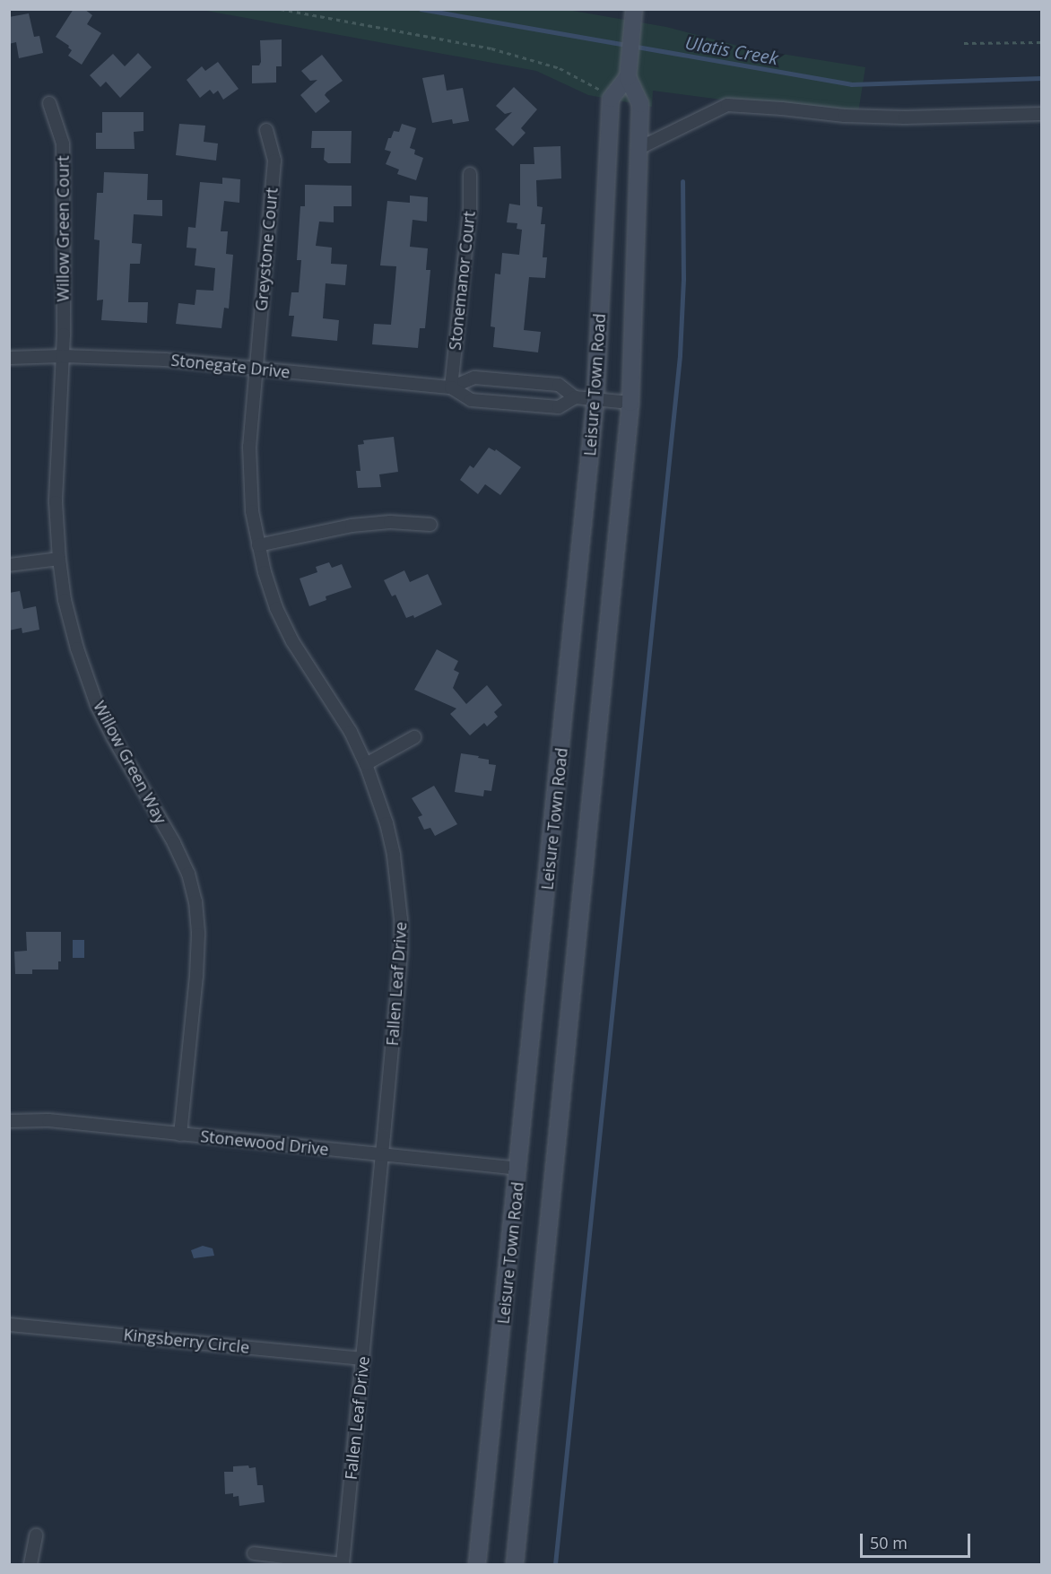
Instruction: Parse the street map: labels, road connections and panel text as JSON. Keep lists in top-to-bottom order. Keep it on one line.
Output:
{"streets":{"main road":["Leisure Town Road"],"street":["Willow Green Court","Greystone Court","Stonemanor Court","Stonegate Drive","Willow Green Way","Fallen Leaf Drive","Stonewood Drive","Kingsberry Circle"]},"crossings":[["Willow Green Court","Stonegate Drive"],["Willow Green Court","Willow Green Way"],["Greystone Court","Stonegate Drive"],["Greystone Court","Fallen Leaf Drive"],["Stonemanor Court","Stonegate Drive"],["Stonegate Drive","Leisure Town Road"],["Stonegate Drive","Willow Green Way"],["Stonegate Drive","Fallen Leaf Drive"],["Leisure Town Road","Stonewood Drive"],["Willow Green Way","Stonewood Drive"],["Fallen Leaf Drive","Stonewood Drive"],["Fallen Leaf Drive","Kingsberry Circle"]],"water":["Ulatis Creek"],"scale_bar":"50 m"}
